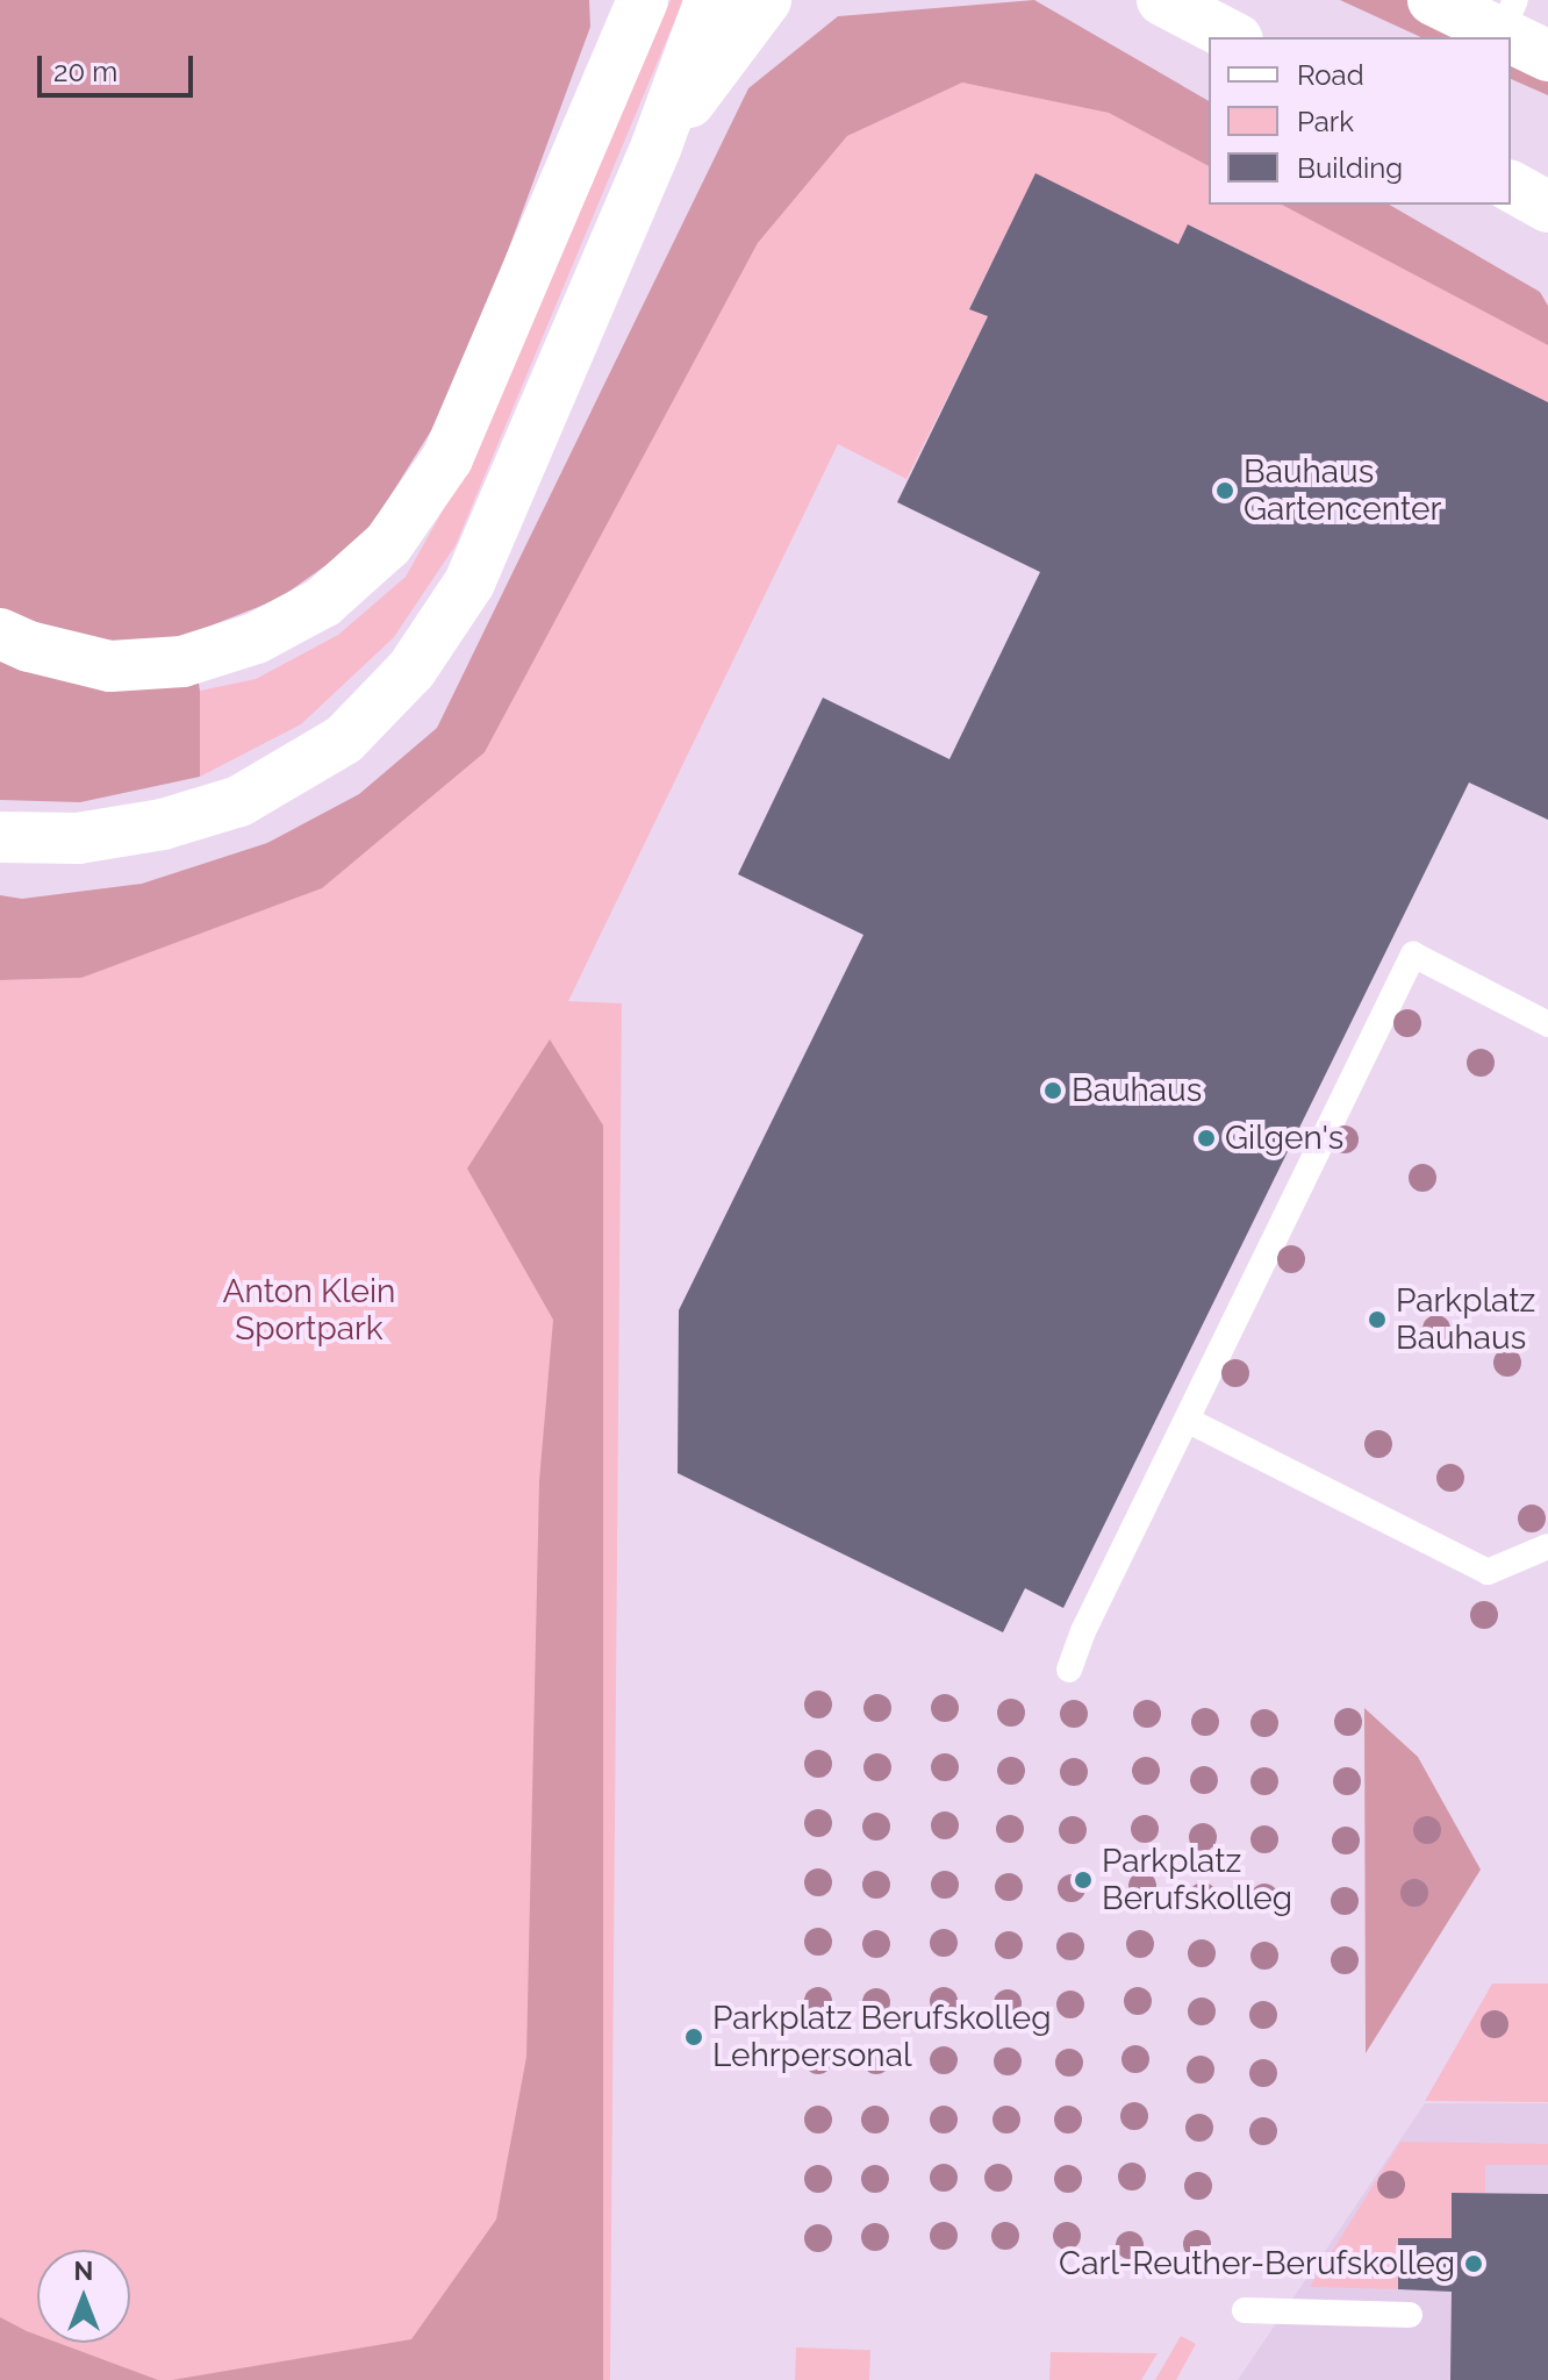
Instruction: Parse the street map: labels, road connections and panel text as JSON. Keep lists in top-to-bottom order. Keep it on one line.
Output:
{"parks":["Anton Klein Sportpark"],"places":["Bauhaus Gartencenter","Bauhaus","Gilgen's","Parkplatz Bauhaus","Parkplatz Berufskolleg","Parkplatz Berufskolleg Lehrpersonal","Carl-Reuther-Berufskolleg"],"legend":["Road","Park","Building"],"scale_bar":"20 m","north":"top"}
